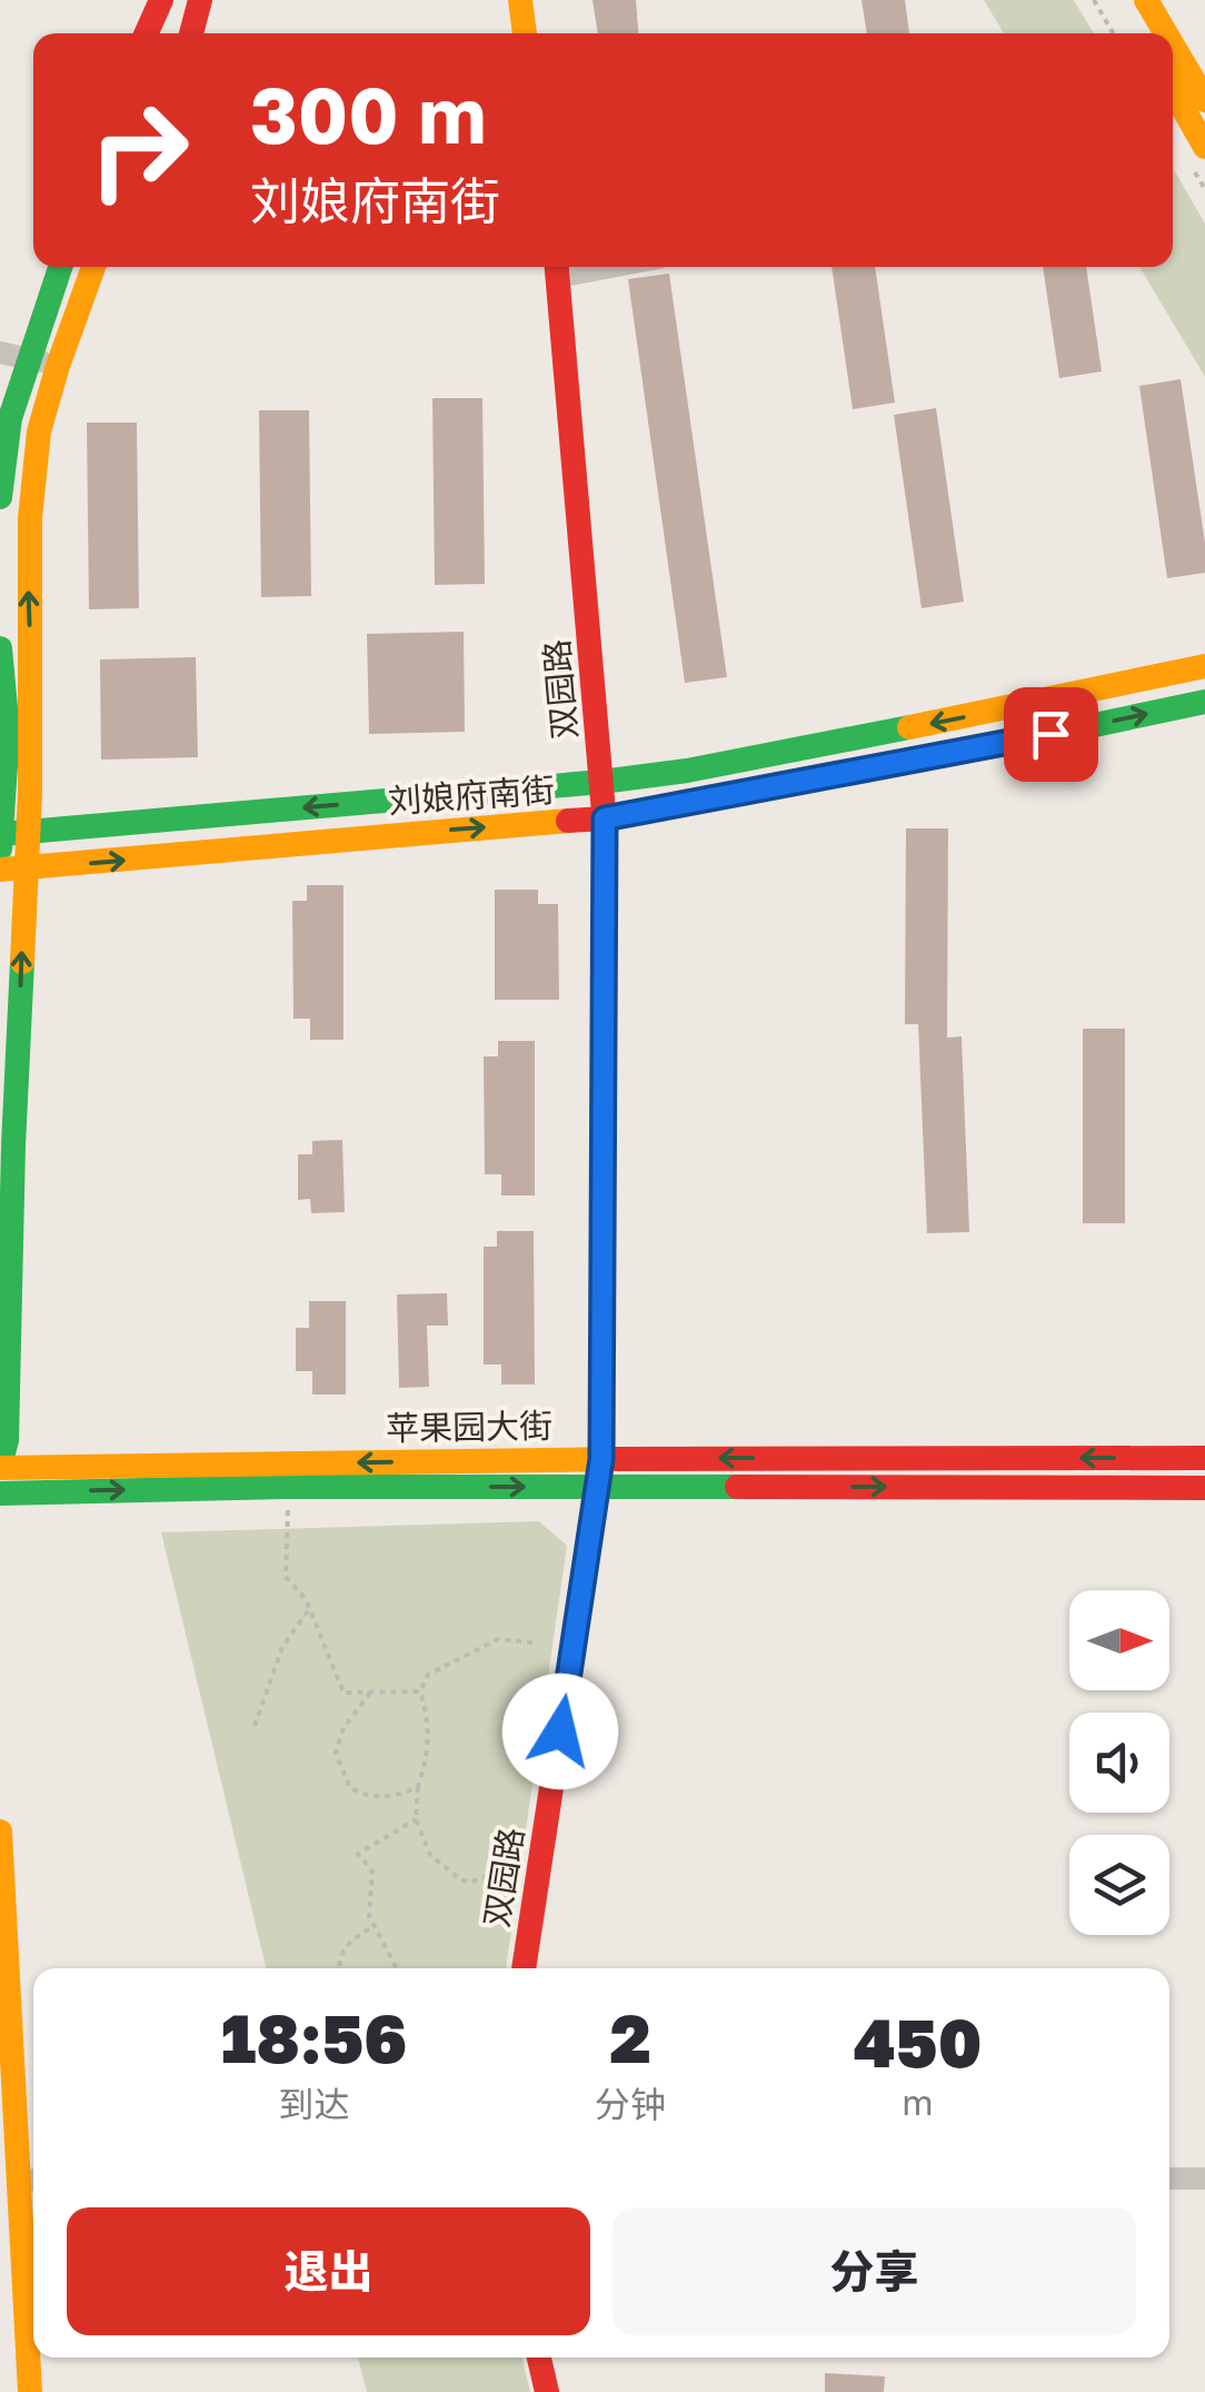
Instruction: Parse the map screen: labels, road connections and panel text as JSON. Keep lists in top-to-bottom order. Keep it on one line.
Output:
{"streets":{"main road":["双园路","刘娘府南街","苹果园大街"]},"crossings":[["双园路","刘娘府南街"],["双园路","苹果园大街"]],"north":"right","page":{"turn":["300 m","刘娘府南街"],"eta":["18:56","到达","2","分钟","450","m"],"buttons":["退出","分享"]}}
